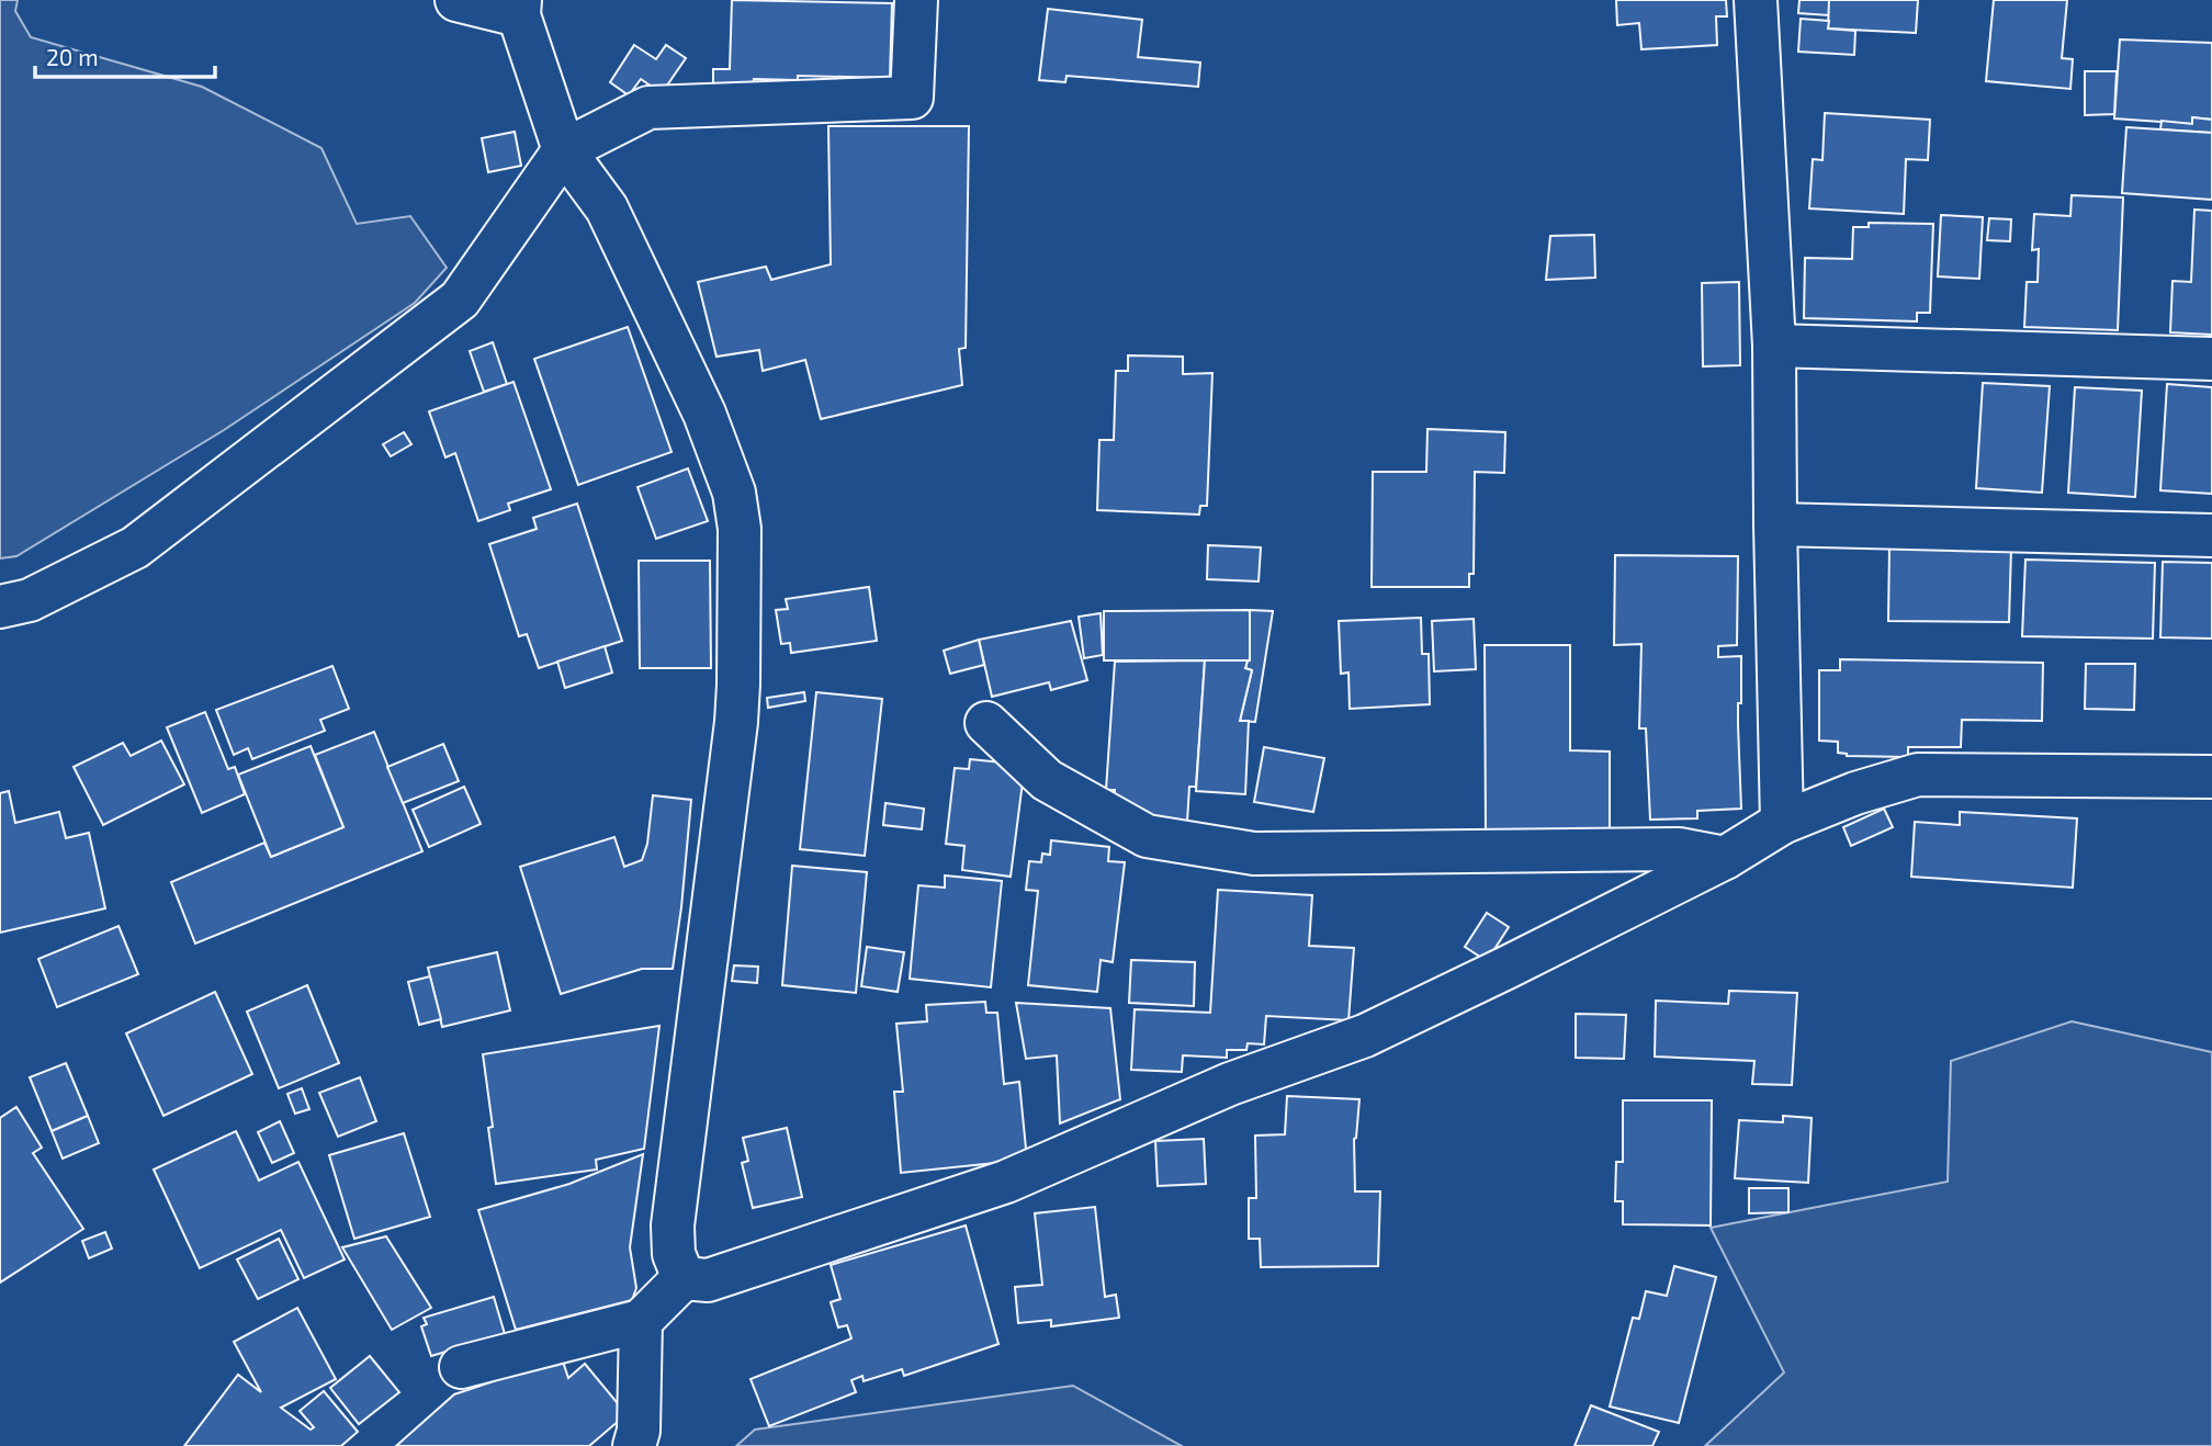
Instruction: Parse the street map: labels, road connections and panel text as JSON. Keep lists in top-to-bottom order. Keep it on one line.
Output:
{"scale_bar":"20 m"}
